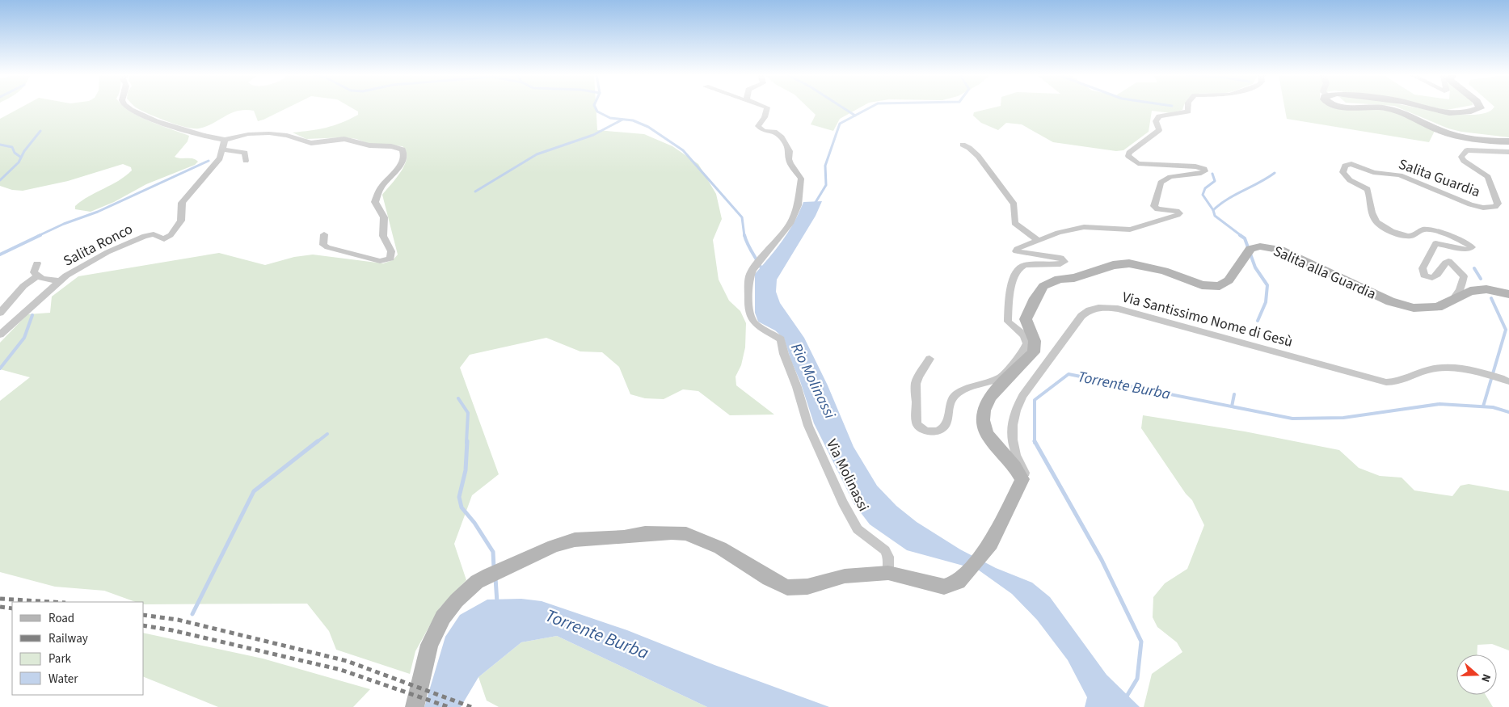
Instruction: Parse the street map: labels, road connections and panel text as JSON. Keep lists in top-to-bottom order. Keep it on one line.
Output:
{"streets":{"main road":["Salita alla Guardia"],"street":["Salita Guardia","Salita Ronco","Via Santissimo Nome di Gesù","Via Molinassi"]},"crossings":[["Salita Guardia","Salita alla Guardia"],["Salita alla Guardia","Via Santissimo Nome di Gesù"]],"water":["Rio Molinassi","Torrente Burba"],"legend":["Road","Railway","Park","Water"],"north":"right"}
